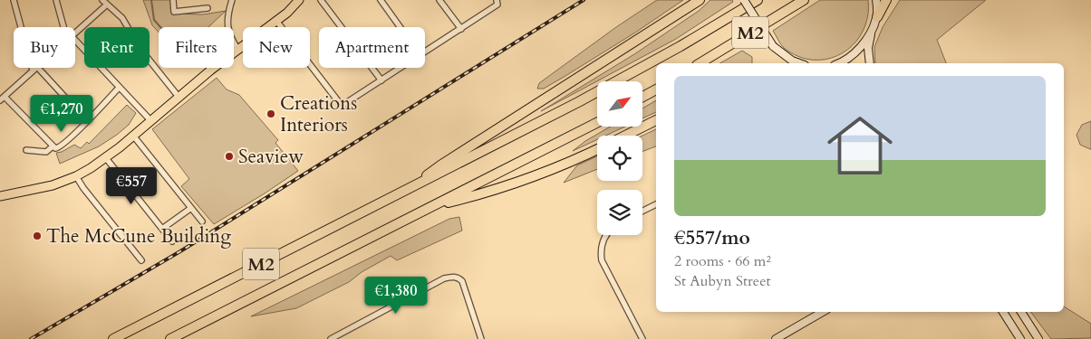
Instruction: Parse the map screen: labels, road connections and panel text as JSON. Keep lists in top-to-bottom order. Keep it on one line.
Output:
{"streets":{"highway":["M2"]},"places":["Creations Interiors","Seaview","The McCune Building"],"north":"top right","page":{"chip":["Buy","Rent","Filters","New","Apartment"],"list":[{"name":"€557/mo","note":"2 rooms · 66 m² · St Aubyn Street"}],"price":["€1,270","€557","€1,380"]}}
